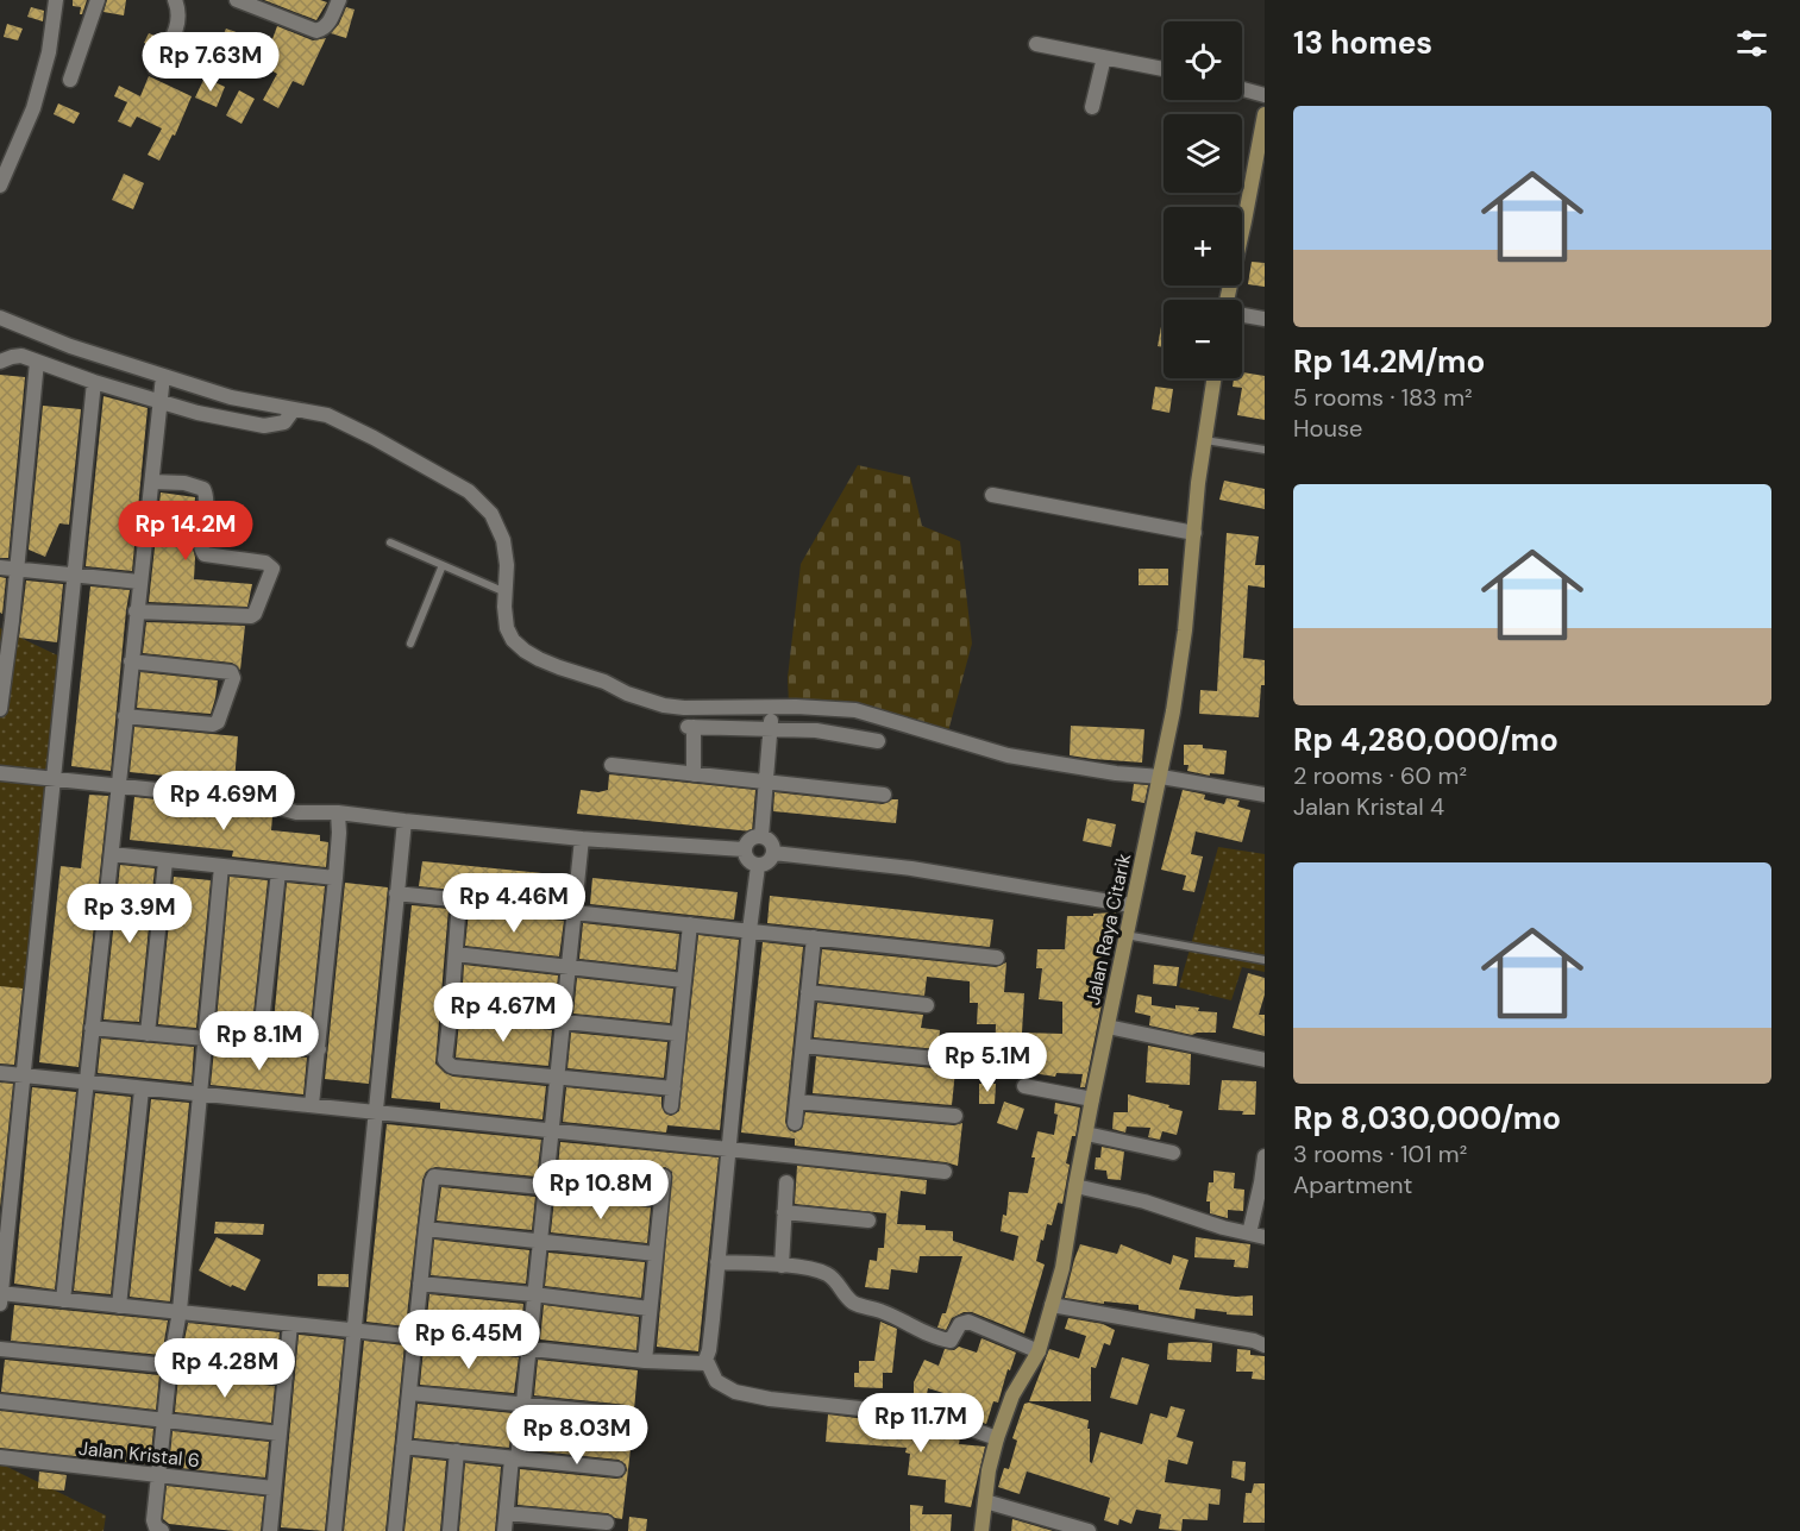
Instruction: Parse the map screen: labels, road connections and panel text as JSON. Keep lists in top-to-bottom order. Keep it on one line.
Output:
{"streets":{"street":["Jalan Raya Citarik","Jalan Kristal 6"]},"page":{"heading":"13 homes","map_buttons":["+","−"],"price":["Rp 7.63M","Rp 14.2M","Rp 4.69M","Rp 4.46M","Rp 3.9M","Rp 4.67M","Rp 8.1M","Rp 5.1M","Rp 10.8M","Rp 6.45M","Rp 4.28M","Rp 11.7M","Rp 8.03M"],"list":[{"name":"Rp 14.2M/mo","note":"5 rooms · 183 m² · House"},{"name":"Rp 4,280,000/mo","note":"2 rooms · 60 m² · Jalan Kristal 4"},{"name":"Rp 8,030,000/mo","note":"3 rooms · 101 m² · Apartment"}]}}
